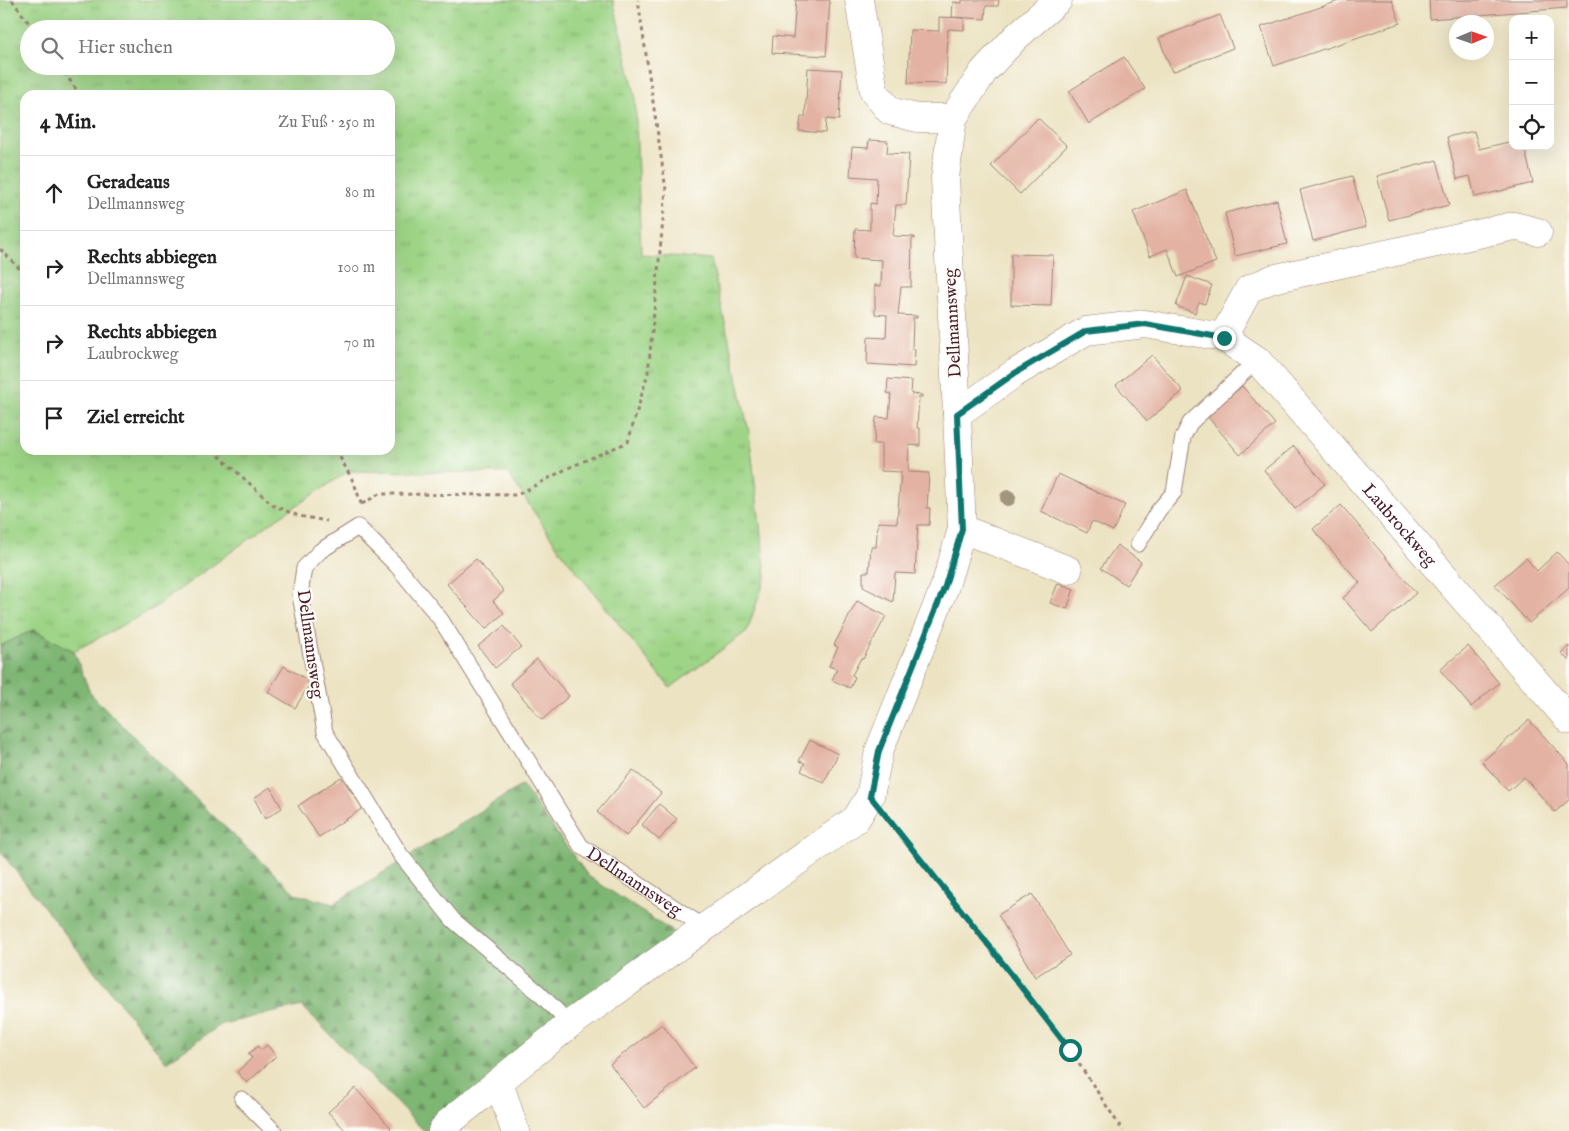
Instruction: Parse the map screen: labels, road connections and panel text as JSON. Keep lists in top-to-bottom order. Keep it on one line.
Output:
{"streets":{"street":["Dellmannsweg","Laubrockweg"]},"crossings":[["Dellmannsweg","Laubrockweg"]],"north":"right","page":{"map_buttons":["+","−"],"search":"Hier suchen","heading":["4 Min.","Zu Fuß · 250 m"],"list":[["Geradeaus","Dellmannsweg","80 m"],["Rechts abbiegen","Dellmannsweg","100 m"],["Rechts abbiegen","Laubrockweg","70 m"],"Ziel erreicht"]}}
